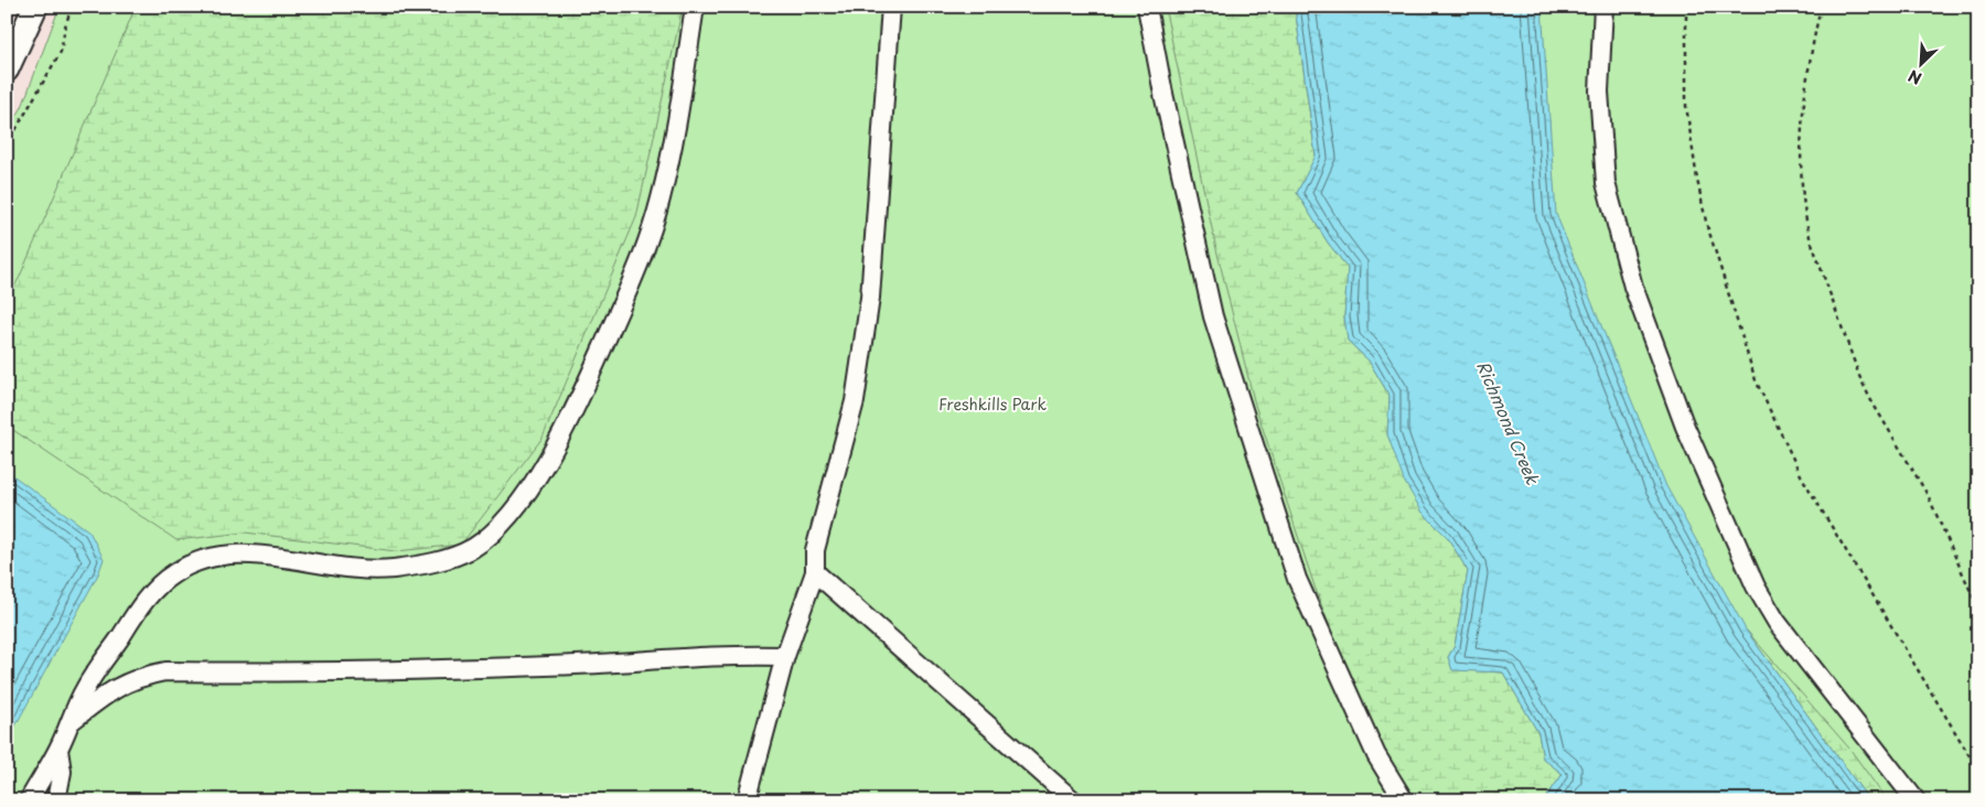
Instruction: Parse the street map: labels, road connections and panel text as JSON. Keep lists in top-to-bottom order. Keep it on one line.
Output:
{"water":["Richmond Creek"],"parks":["Freshkills Park"],"north":"bottom left"}
